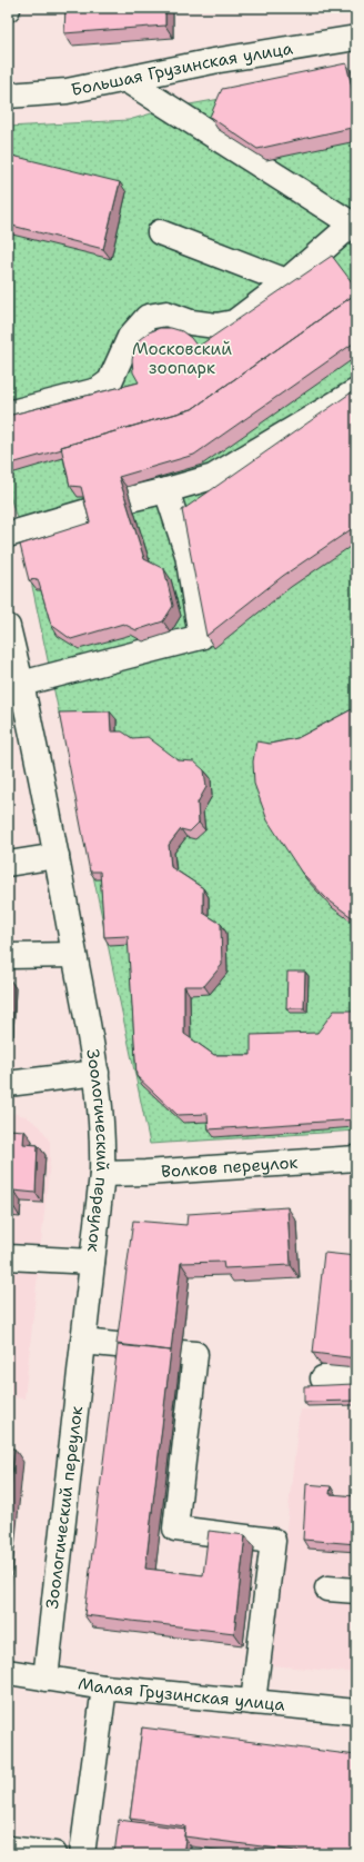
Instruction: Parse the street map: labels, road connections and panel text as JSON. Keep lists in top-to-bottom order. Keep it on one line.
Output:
{"streets":{"street":["Большая Грузинская улица","Зоологический переулок","Волков переулок","Малая Грузинская улица"]},"crossings":[["Зоологический переулок","Волков переулок"],["Зоологический переулок","Малая Грузинская улица"]],"parks":["Московский зоопарк"]}
